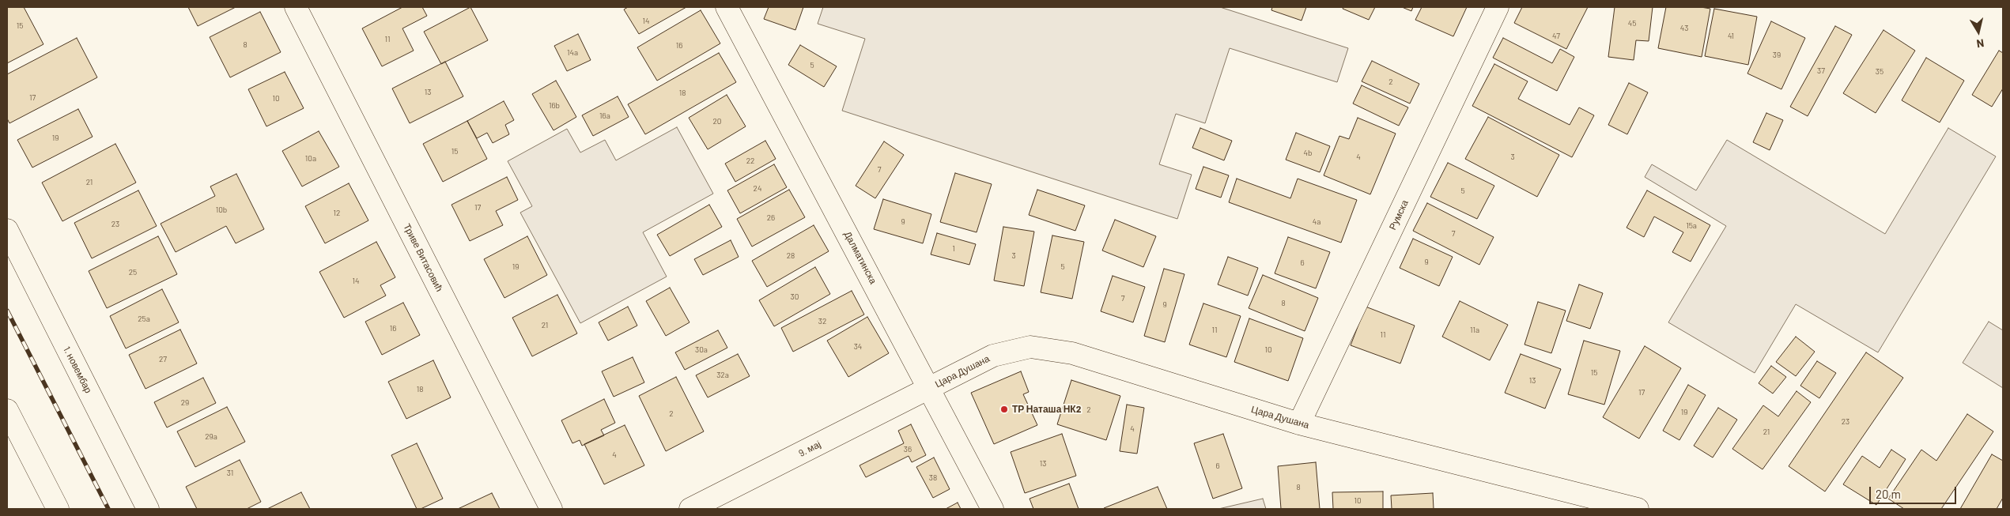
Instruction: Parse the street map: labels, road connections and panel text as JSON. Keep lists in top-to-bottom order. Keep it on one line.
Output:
{"streets":{"street":["Румска","Триве Витасовић","Далматинска","1. новембар","Цара Душана","9. мај"]},"crossings":[["Румска","Цара Душана"],["Далматинска","Цара Душана"],["Далматинска","9. мај"],["Цара Душана","9. мај"]],"places":["ТР Наташа НК2"],"house_numbers":["14","45","15","43","47","41","11","8","16","14a","39","5","37","35","2","13","18","17","10","16b","16a","20","19","15","4b","4","3","10a","22","7","21","24","5","17","10b","12","26","9","4a","23","15a","7","1","28","3","9","6","19","5","25","14","30","7","8","9","25a","32","21","16","11","11a","11","34","30a","10","27","15","32a","13","18","17","29","2","19","2","23","4","21","29a","36","4","13","6","31","38","8","10"],"scale_bar":"20 m","north":"bottom"}
